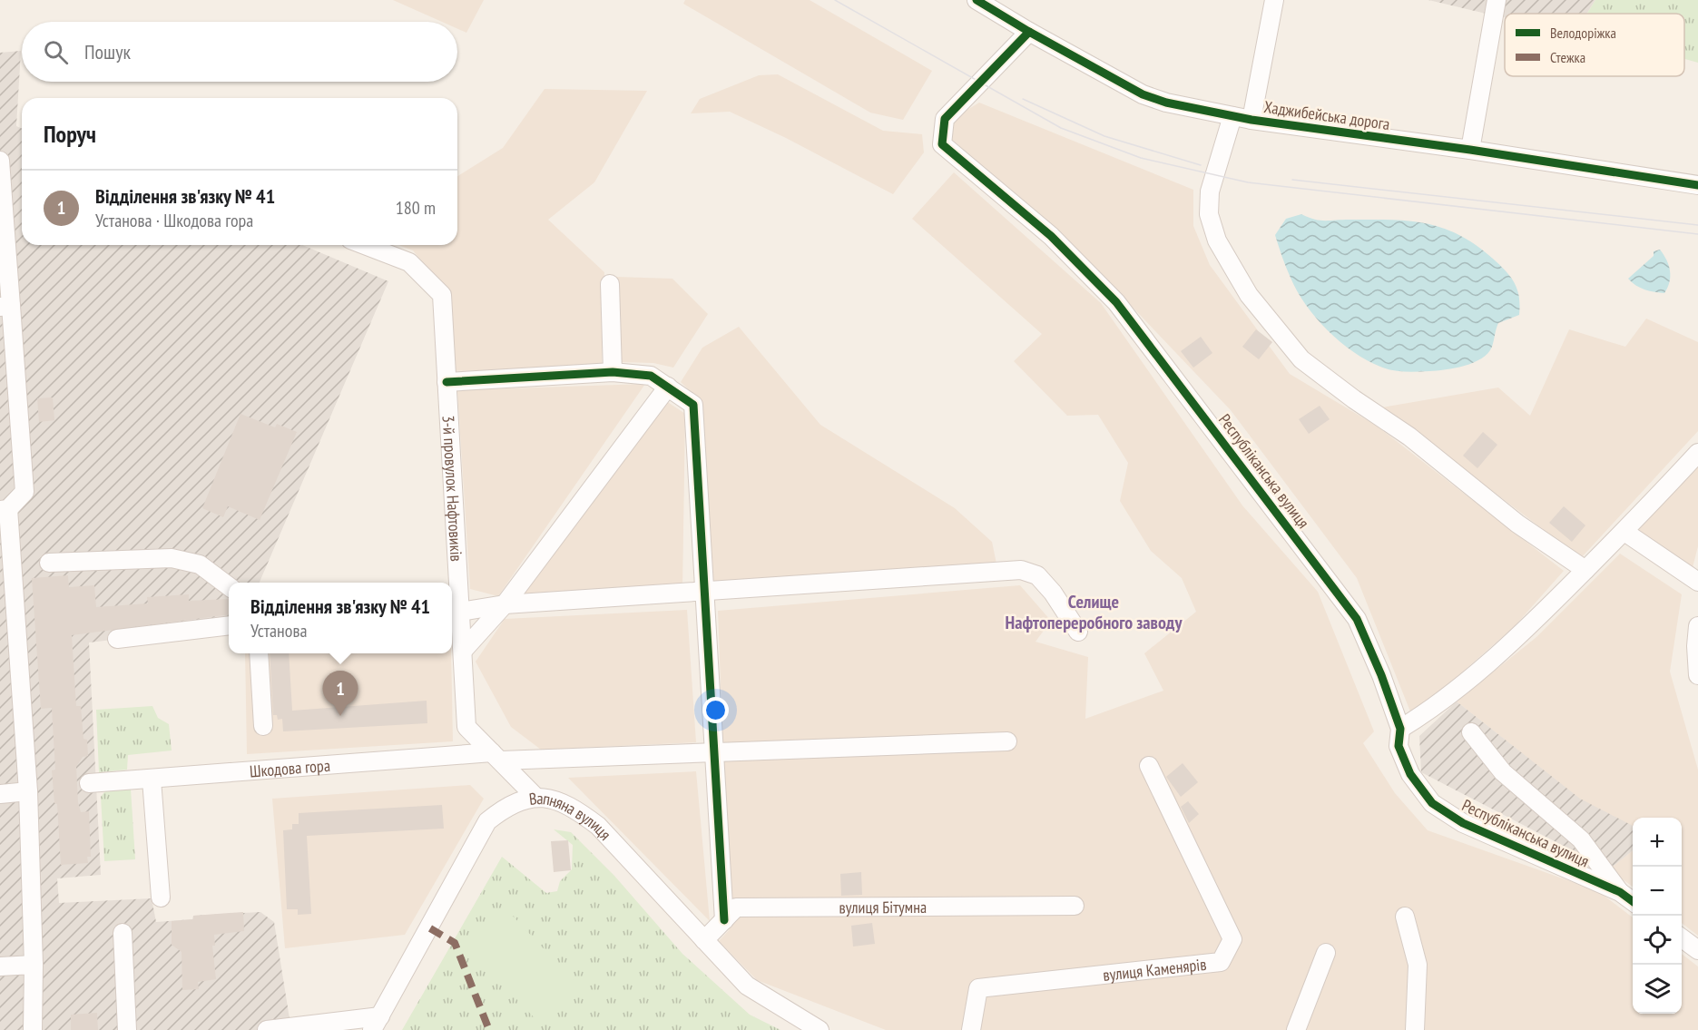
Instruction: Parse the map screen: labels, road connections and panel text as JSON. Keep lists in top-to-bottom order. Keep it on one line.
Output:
{"streets":{"street":["Хаджибейська дорога","Республіканська вулиця","3-й провулок Нафтовиків","Шкодова гора","Вапняна вулиця","вулиця Бітумна","вулиця Каменярів"]},"crossings":[["Хаджибейська дорога","Республіканська вулиця"],["3-й провулок Нафтовиків","Шкодова гора"],["3-й провулок Нафтовиків","Вапняна вулиця"],["Вапняна вулиця","вулиця Бітумна"]],"districts":["Селище Нафтопереробного заводу"],"legend":["Велодоріжка","Стежка"],"page":{"search":"Пошук","heading":"Поруч","list":[{"mark":"1","name":"Відділення зв'язку № 41","note":"Установа · Шкодова гора","value":"180 m"}],"popup":["Відділення зв'язку № 41","Установа"],"pins":"1","map_buttons":["+","−"]}}
